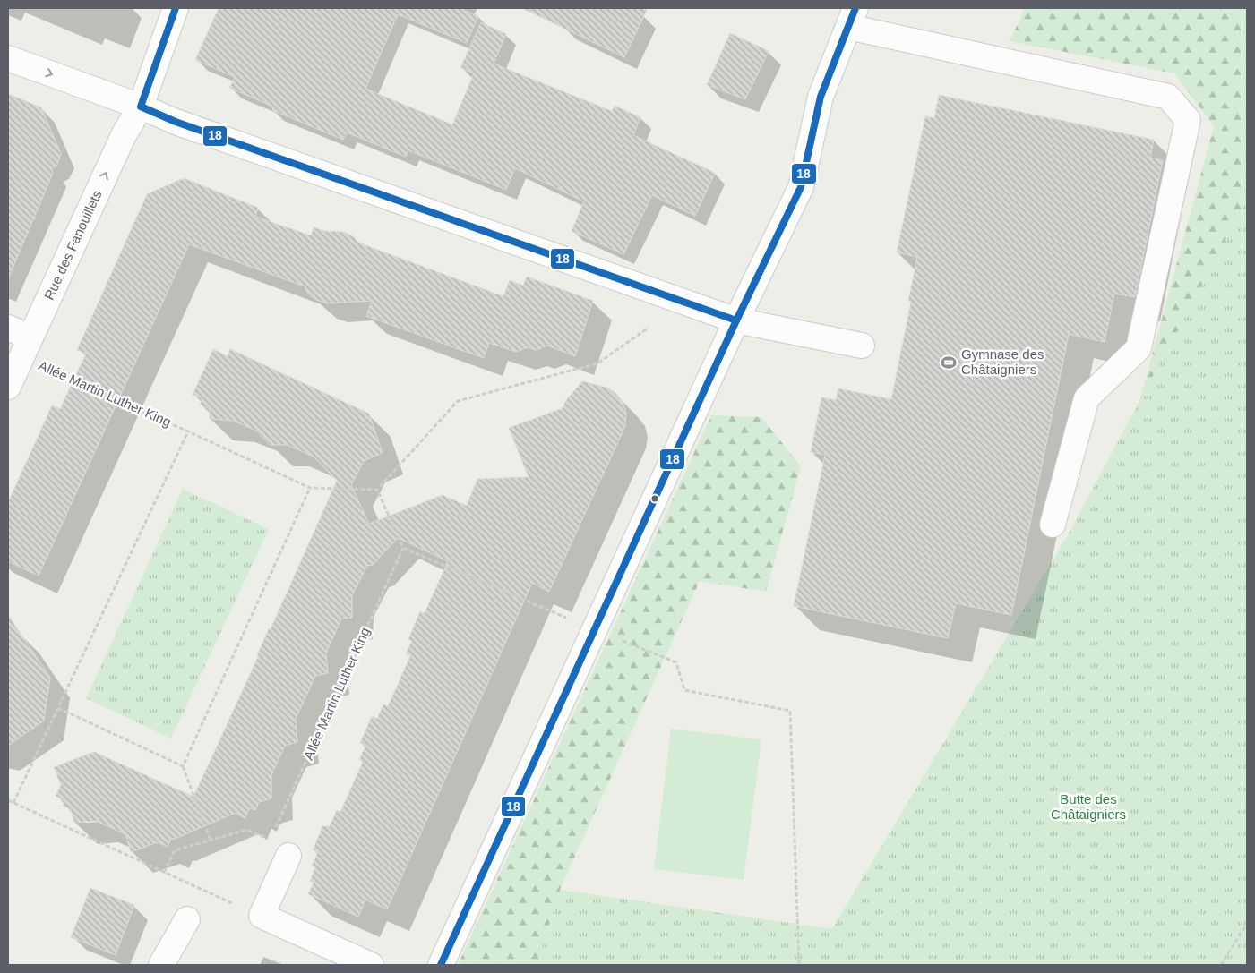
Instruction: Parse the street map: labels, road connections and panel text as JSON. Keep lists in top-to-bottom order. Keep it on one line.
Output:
{"streets":{"street":["Rue des Fanouillets"],"path":["Allée Martin Luther King"]},"crossings":[["Rue des Fanouillets","Allée Martin Luther King"]],"one_way":["Rue des Fanouillets"],"parks":["Butte des Châtaigniers"],"places":{"sports":["Gymnase des Châtaigniers"]},"lines":["transit line 18"]}
